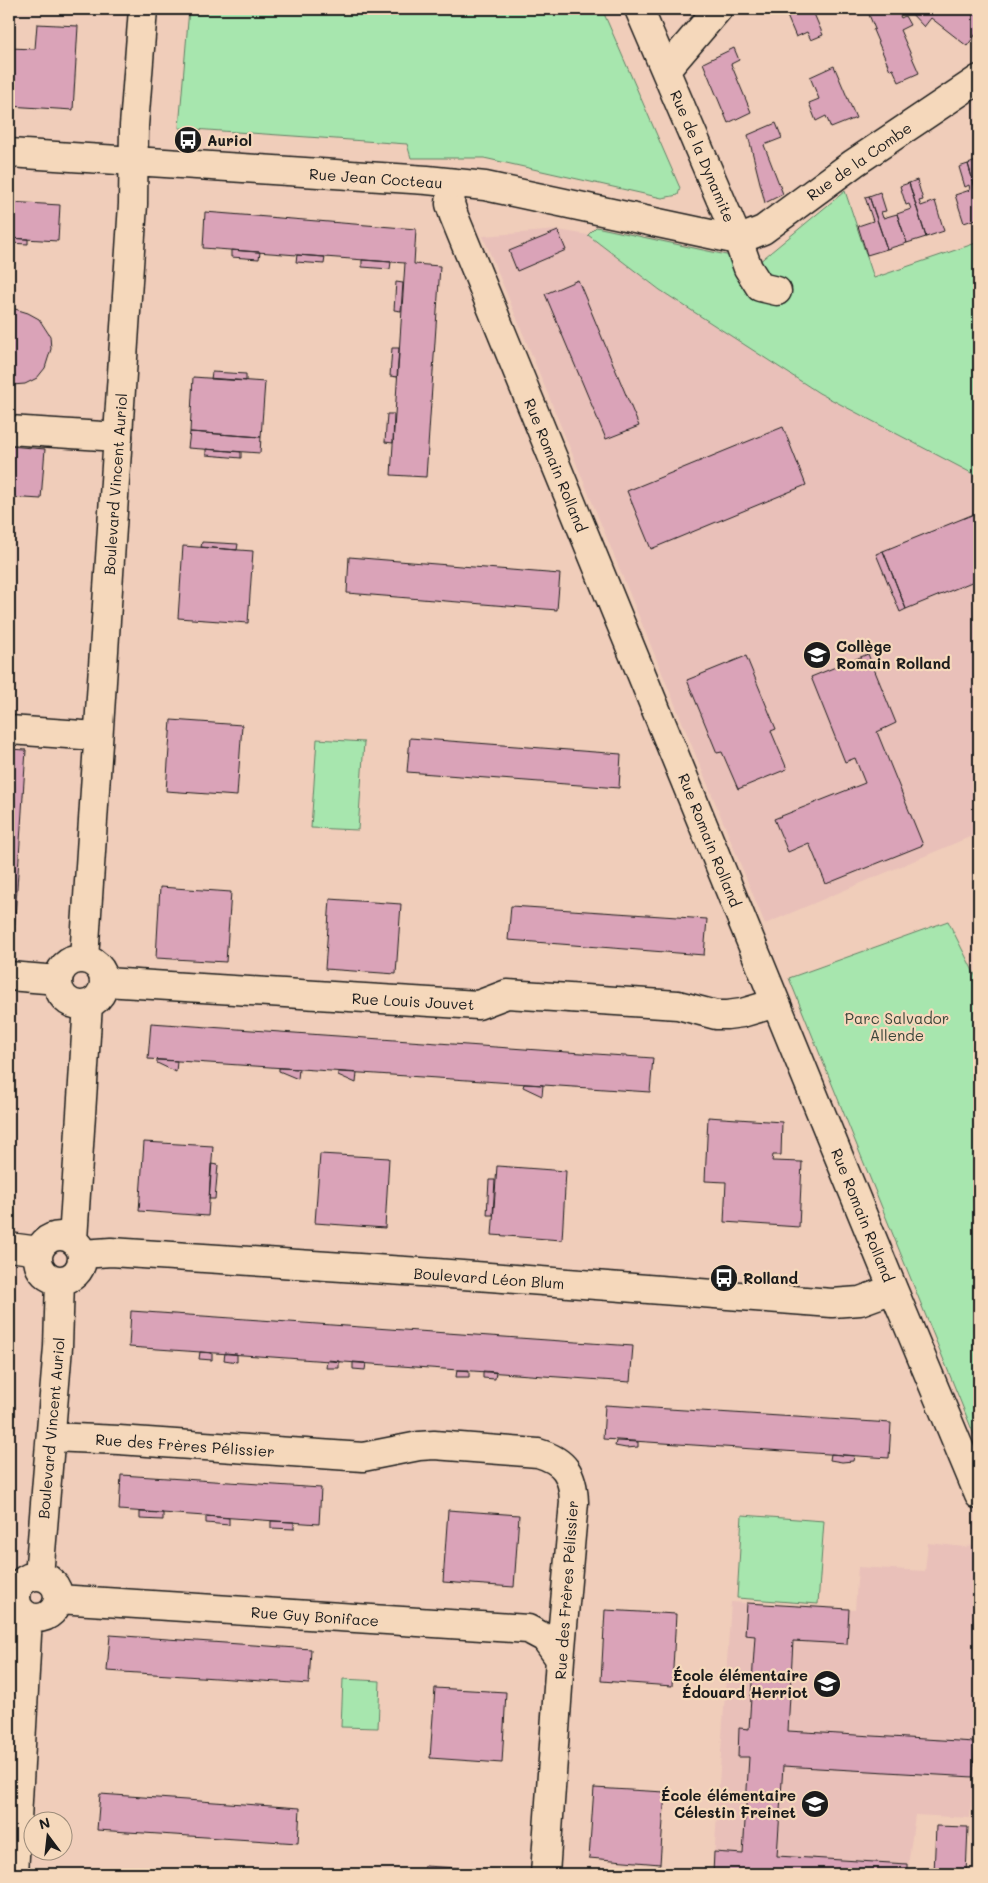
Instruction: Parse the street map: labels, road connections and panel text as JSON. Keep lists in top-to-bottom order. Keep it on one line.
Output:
{"streets":{"street":["Rue de la Dynamite","Rue de la Combe","Rue Jean Cocteau","Rue Romain Rolland","Boulevard Vincent Auriol","Rue Louis Jouvet","Boulevard Léon Blum","Rue des Frères Pélissier","Rue Guy Boniface"]},"crossings":[["Rue de la Dynamite","Rue de la Combe"],["Rue de la Dynamite","Rue Jean Cocteau"],["Rue de la Combe","Rue Jean Cocteau"],["Rue Jean Cocteau","Rue Romain Rolland"],["Rue Jean Cocteau","Boulevard Vincent Auriol"],["Rue Romain Rolland","Rue Louis Jouvet"],["Rue Romain Rolland","Boulevard Léon Blum"],["Boulevard Vincent Auriol","Rue Louis Jouvet"],["Boulevard Vincent Auriol","Boulevard Léon Blum"],["Boulevard Vincent Auriol","Rue des Frères Pélissier"],["Boulevard Vincent Auriol","Rue Guy Boniface"],["Rue des Frères Pélissier","Rue Guy Boniface"]],"parks":["Parc Salvador Allende"],"places":{"bus stop":["Auriol","Rolland"],"school or university":["Collège Romain Rolland","École élémentaire Édouard Herriot","École élémentaire Célestin Freinet"]},"north":"top"}
